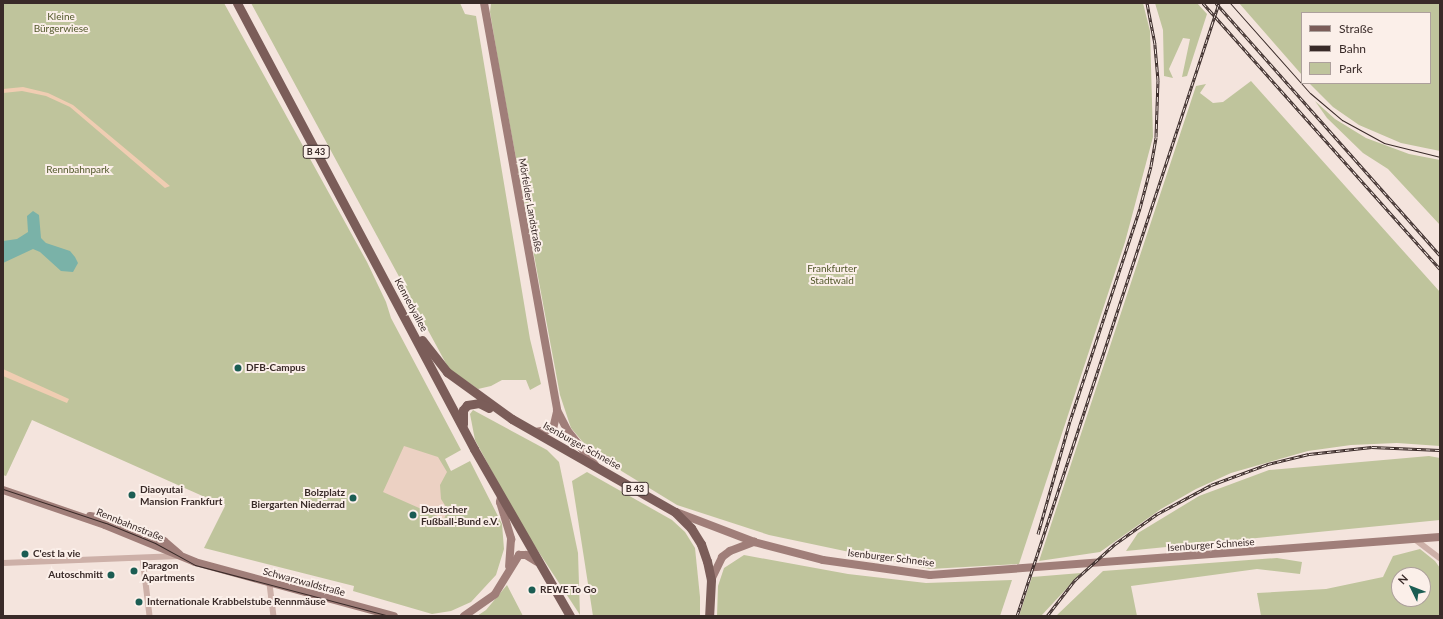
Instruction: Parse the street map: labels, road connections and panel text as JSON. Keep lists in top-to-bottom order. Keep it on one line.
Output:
{"streets":{"main road":["B 43","Mörfelder Landstraße","Kennedyallee","Isenburger Schneise","Rennbahnstraße","Schwarzwaldstraße"]},"crossings":[["B 43","Isenburger Schneise"],["Mörfelder Landstraße","Isenburger Schneise"],["Kennedyallee","Isenburger Schneise"],["Rennbahnstraße","Schwarzwaldstraße"]],"parks":["Kleine Bürgerwiese","Rennbahnpark","Frankfurter Stadtwald"],"places":["DFB-Campus","Diaoyutai Mansion Frankfurt","Bolzplatz Biergarten Niederrad","Deutscher Fußball-Bund e.V.","C'est la vie","Paragon Apartments","Autoschmitt","REWE To Go","Internationale Krabbelstube Rennmäuse"],"legend":["Straße","Bahn","Park"],"north":"top left"}
